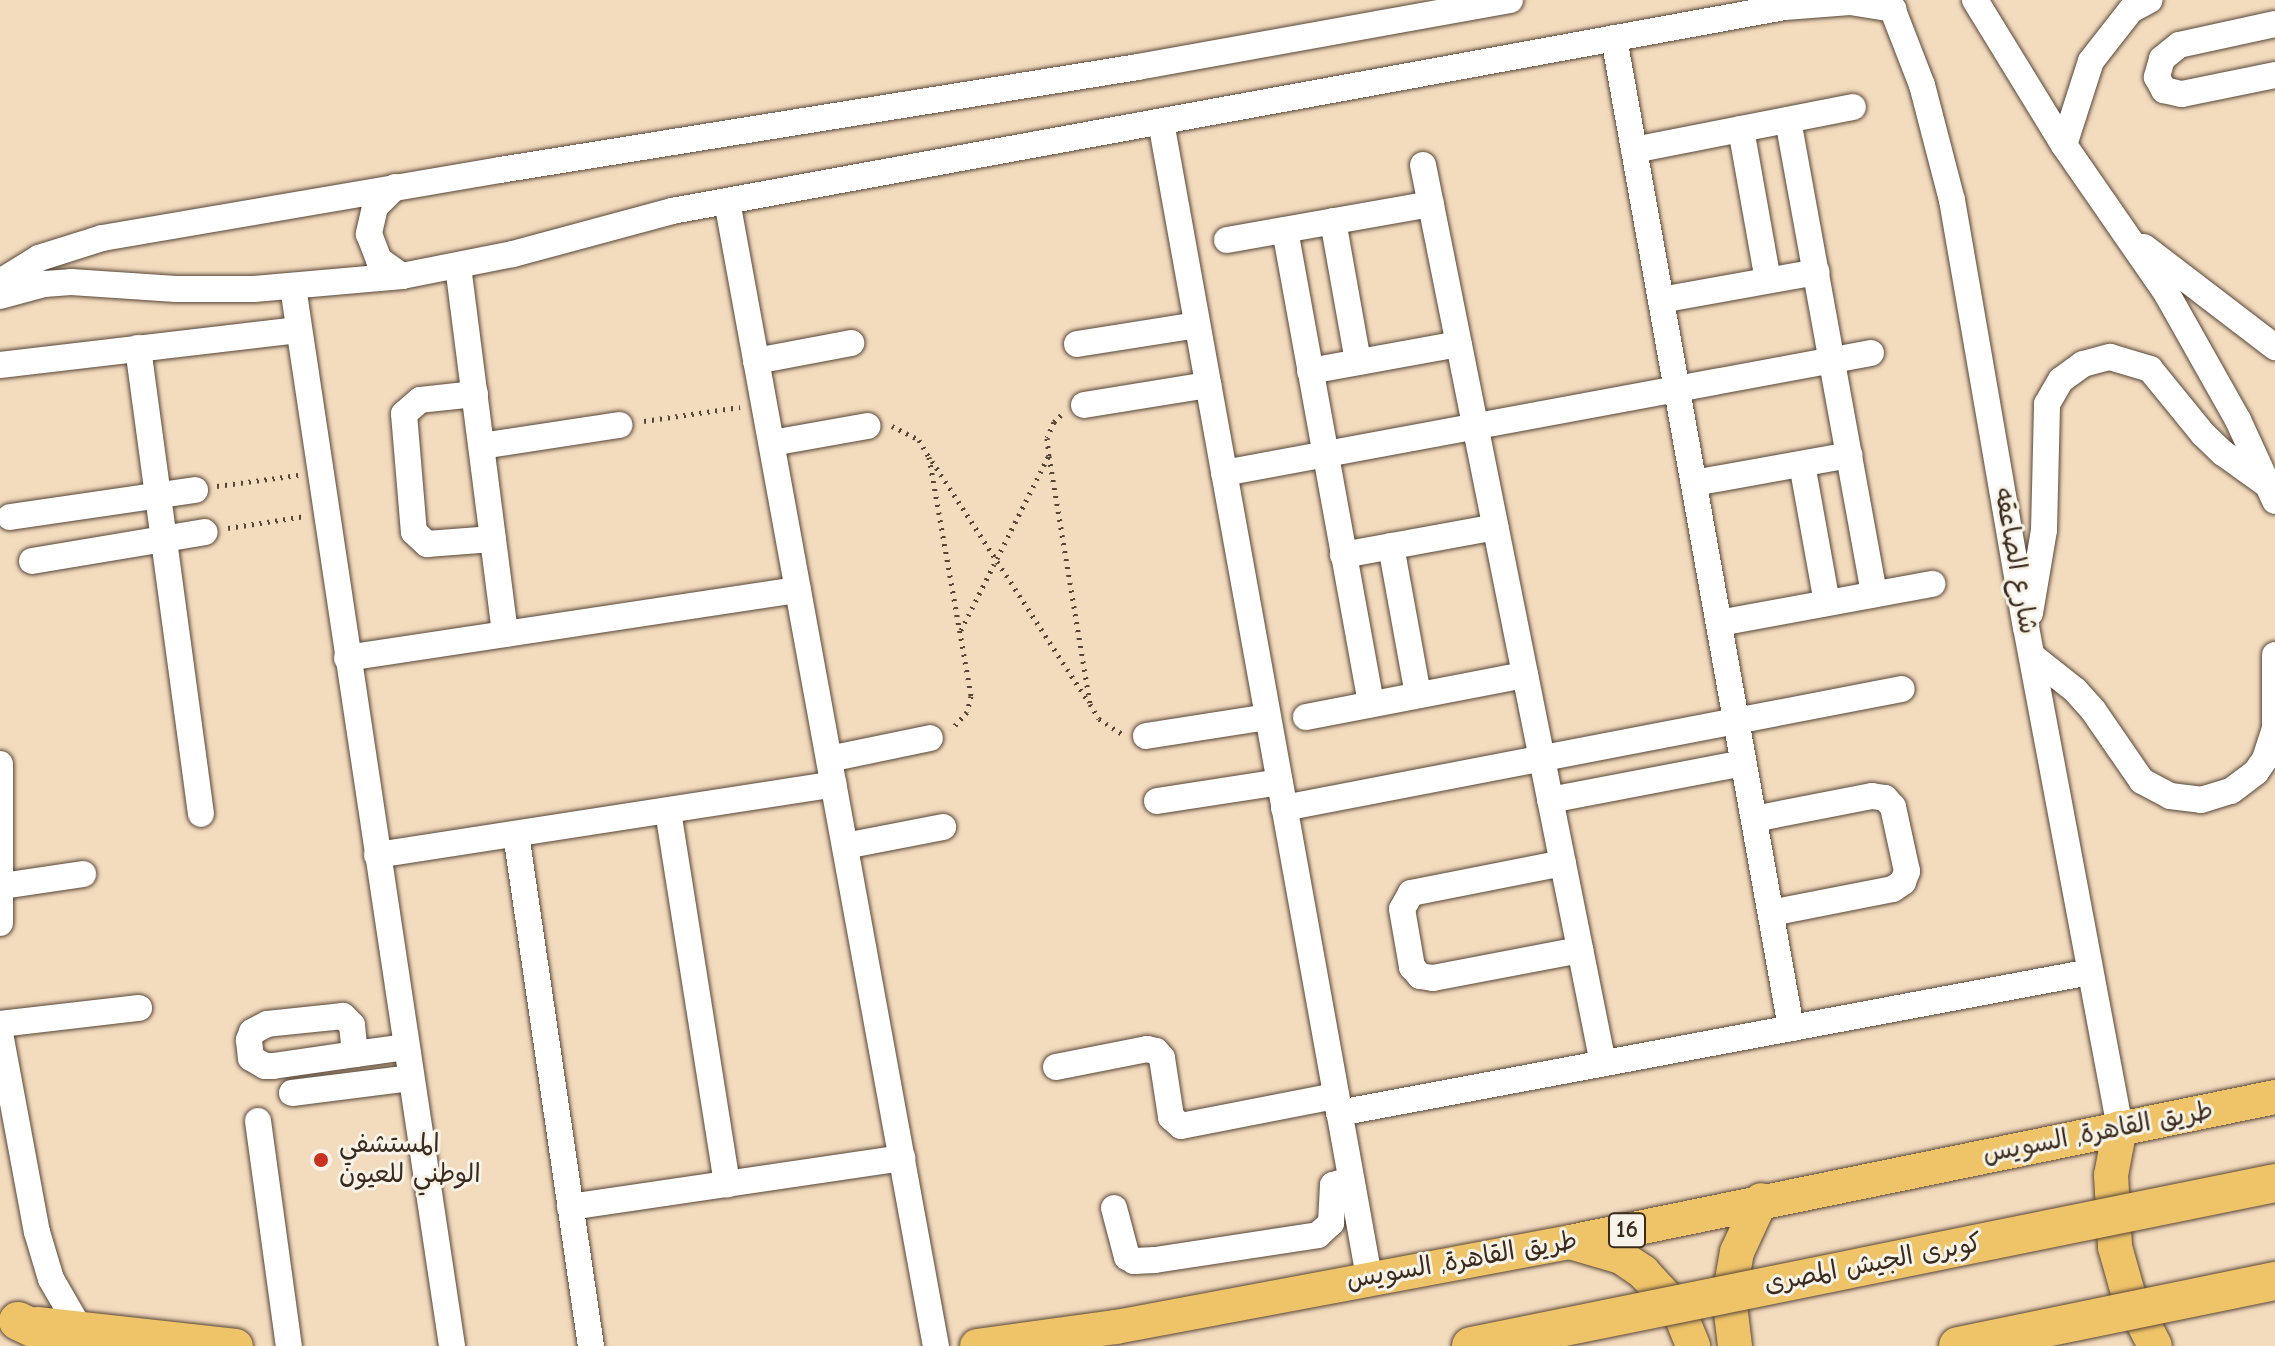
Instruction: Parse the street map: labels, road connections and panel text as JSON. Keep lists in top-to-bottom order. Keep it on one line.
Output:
{"streets":{"highway":["كوبرى الجيش المصرى"],"main road":["طريق القاهرة, السويس","16"],"street":["شارع الصاعقه"]},"crossings":[["شارع الصاعقه","طريق القاهرة, السويس"]],"places":["المستشفي الوطني للعيون"]}
